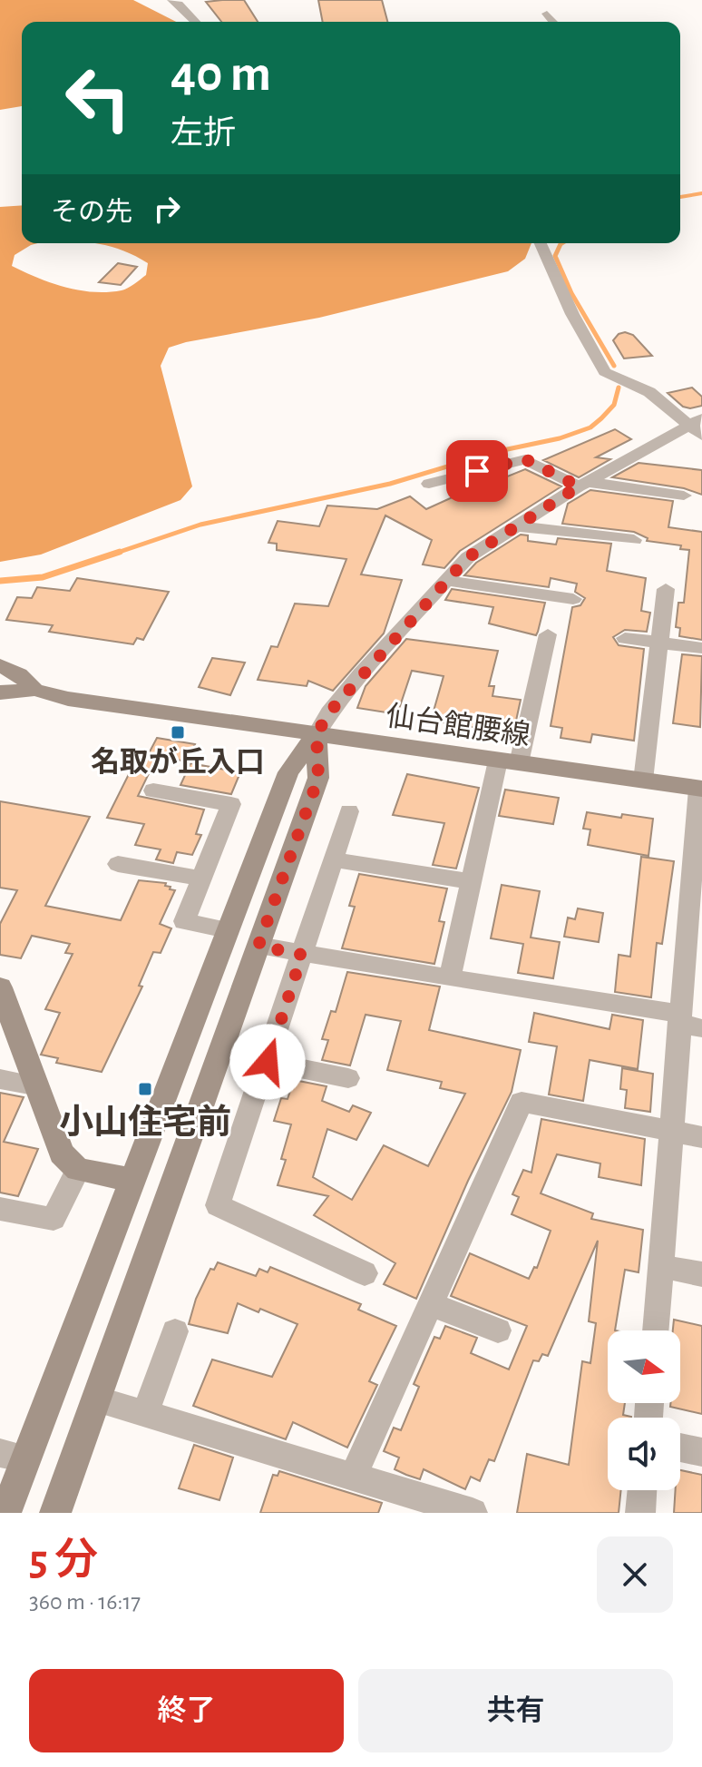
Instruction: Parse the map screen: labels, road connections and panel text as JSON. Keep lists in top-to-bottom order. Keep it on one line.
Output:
{"streets":{"street":["仙台館腰線"]},"places":{"transit":["名取が丘入口","小山住宅前"]},"north":"right","page":{"turn":["40 m","左折"],"then":"その先","heading":["5 分","360 m · 16:17"],"buttons":["終了","共有"]}}
